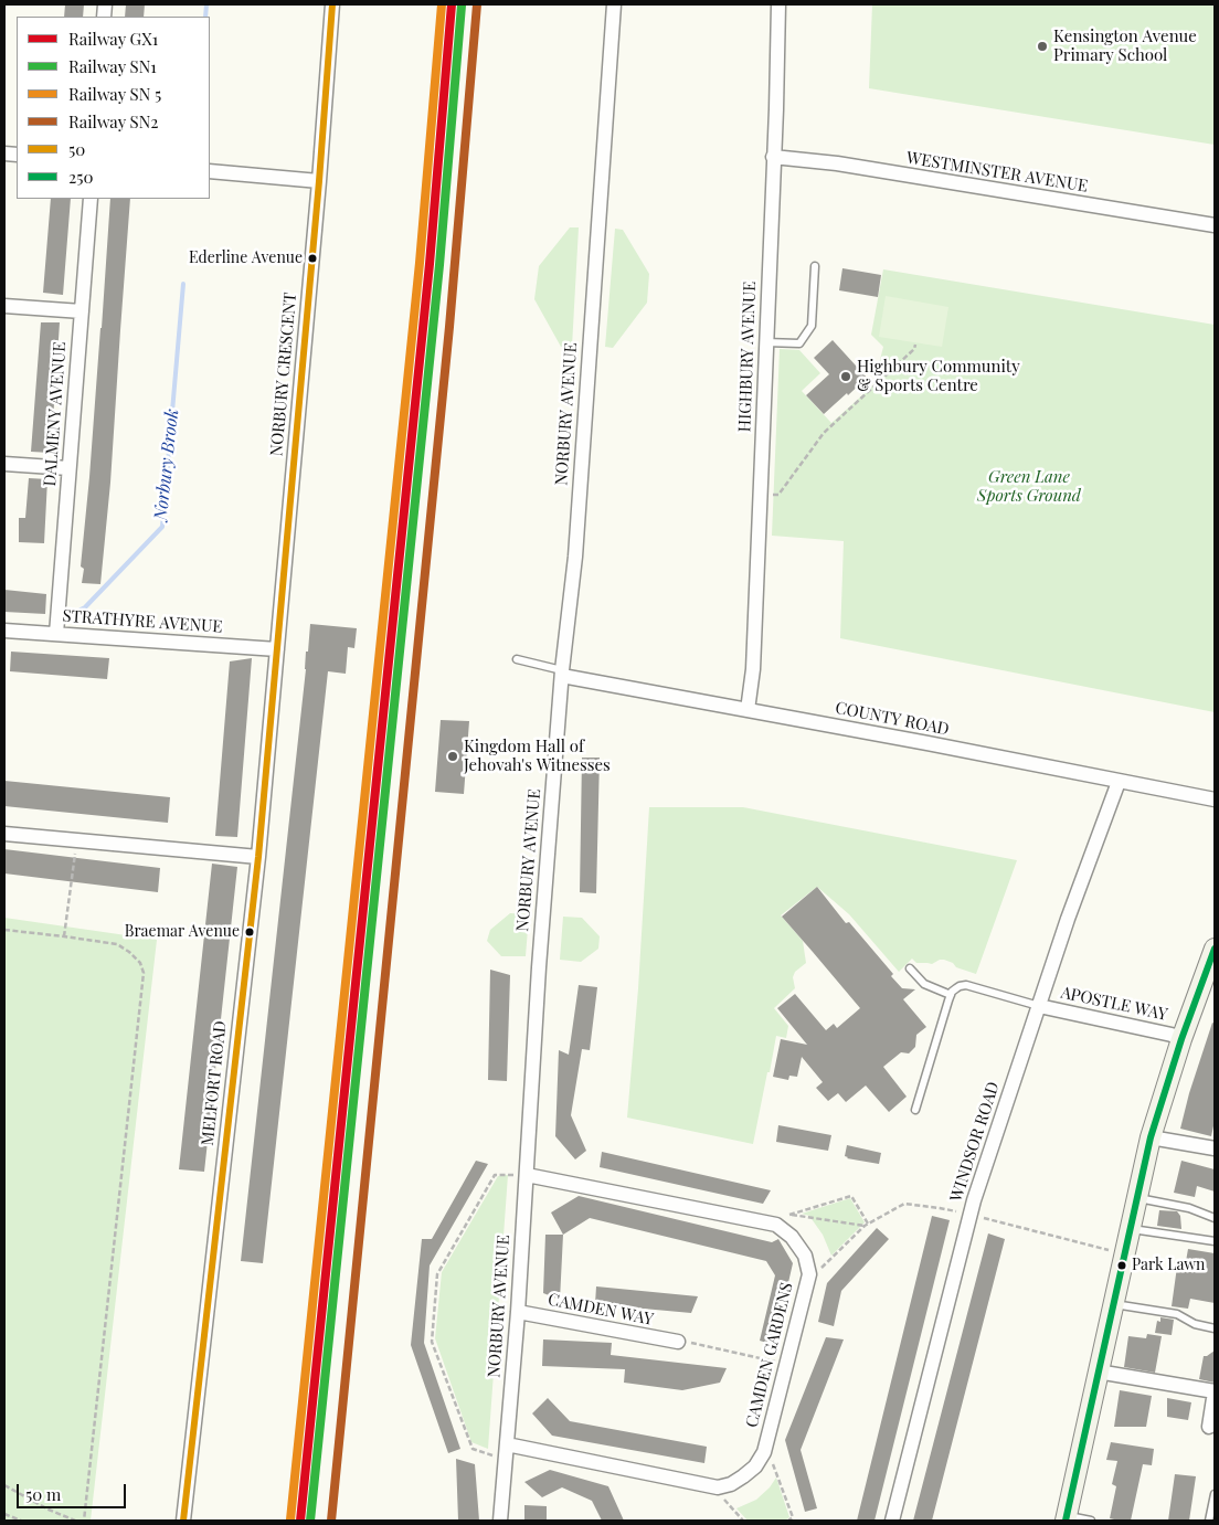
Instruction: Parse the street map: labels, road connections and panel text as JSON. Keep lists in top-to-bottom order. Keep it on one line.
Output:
{"streets":{"street":["WESTMINSTER AVENUE","HIGHBURY AVENUE","NORBURY CRESCENT","DALMENY AVENUE","NORBURY AVENUE","STRATHYRE AVENUE","COUNTY ROAD","APOSTLE WAY","MELFORT ROAD","WINDSOR ROAD","CAMDEN WAY","CAMDEN GARDENS"]},"crossings":[["WESTMINSTER AVENUE","HIGHBURY AVENUE"],["HIGHBURY AVENUE","COUNTY ROAD"],["NORBURY CRESCENT","STRATHYRE AVENUE"],["NORBURY CRESCENT","MELFORT ROAD"],["DALMENY AVENUE","STRATHYRE AVENUE"],["NORBURY AVENUE","COUNTY ROAD"],["NORBURY AVENUE","CAMDEN WAY"],["STRATHYRE AVENUE","MELFORT ROAD"],["COUNTY ROAD","WINDSOR ROAD"],["APOSTLE WAY","WINDSOR ROAD"]],"water":["Norbury Brook"],"parks":["Green Lane Sports Ground"],"places":["Kensington Avenue Primary School","Ederline Avenue","Highbury Community & Sports Centre","Kingdom Hall of Jehovah's Witnesses","Braemar Avenue","Park Lawn"],"lines":["rail line GX1","rail line SN2","transit line 50","rail line SN1","transit line 250"],"legend":["Railway GX1","Railway SN1","Railway SN 5","Railway SN2","50","250"],"scale_bar":"50 m"}
